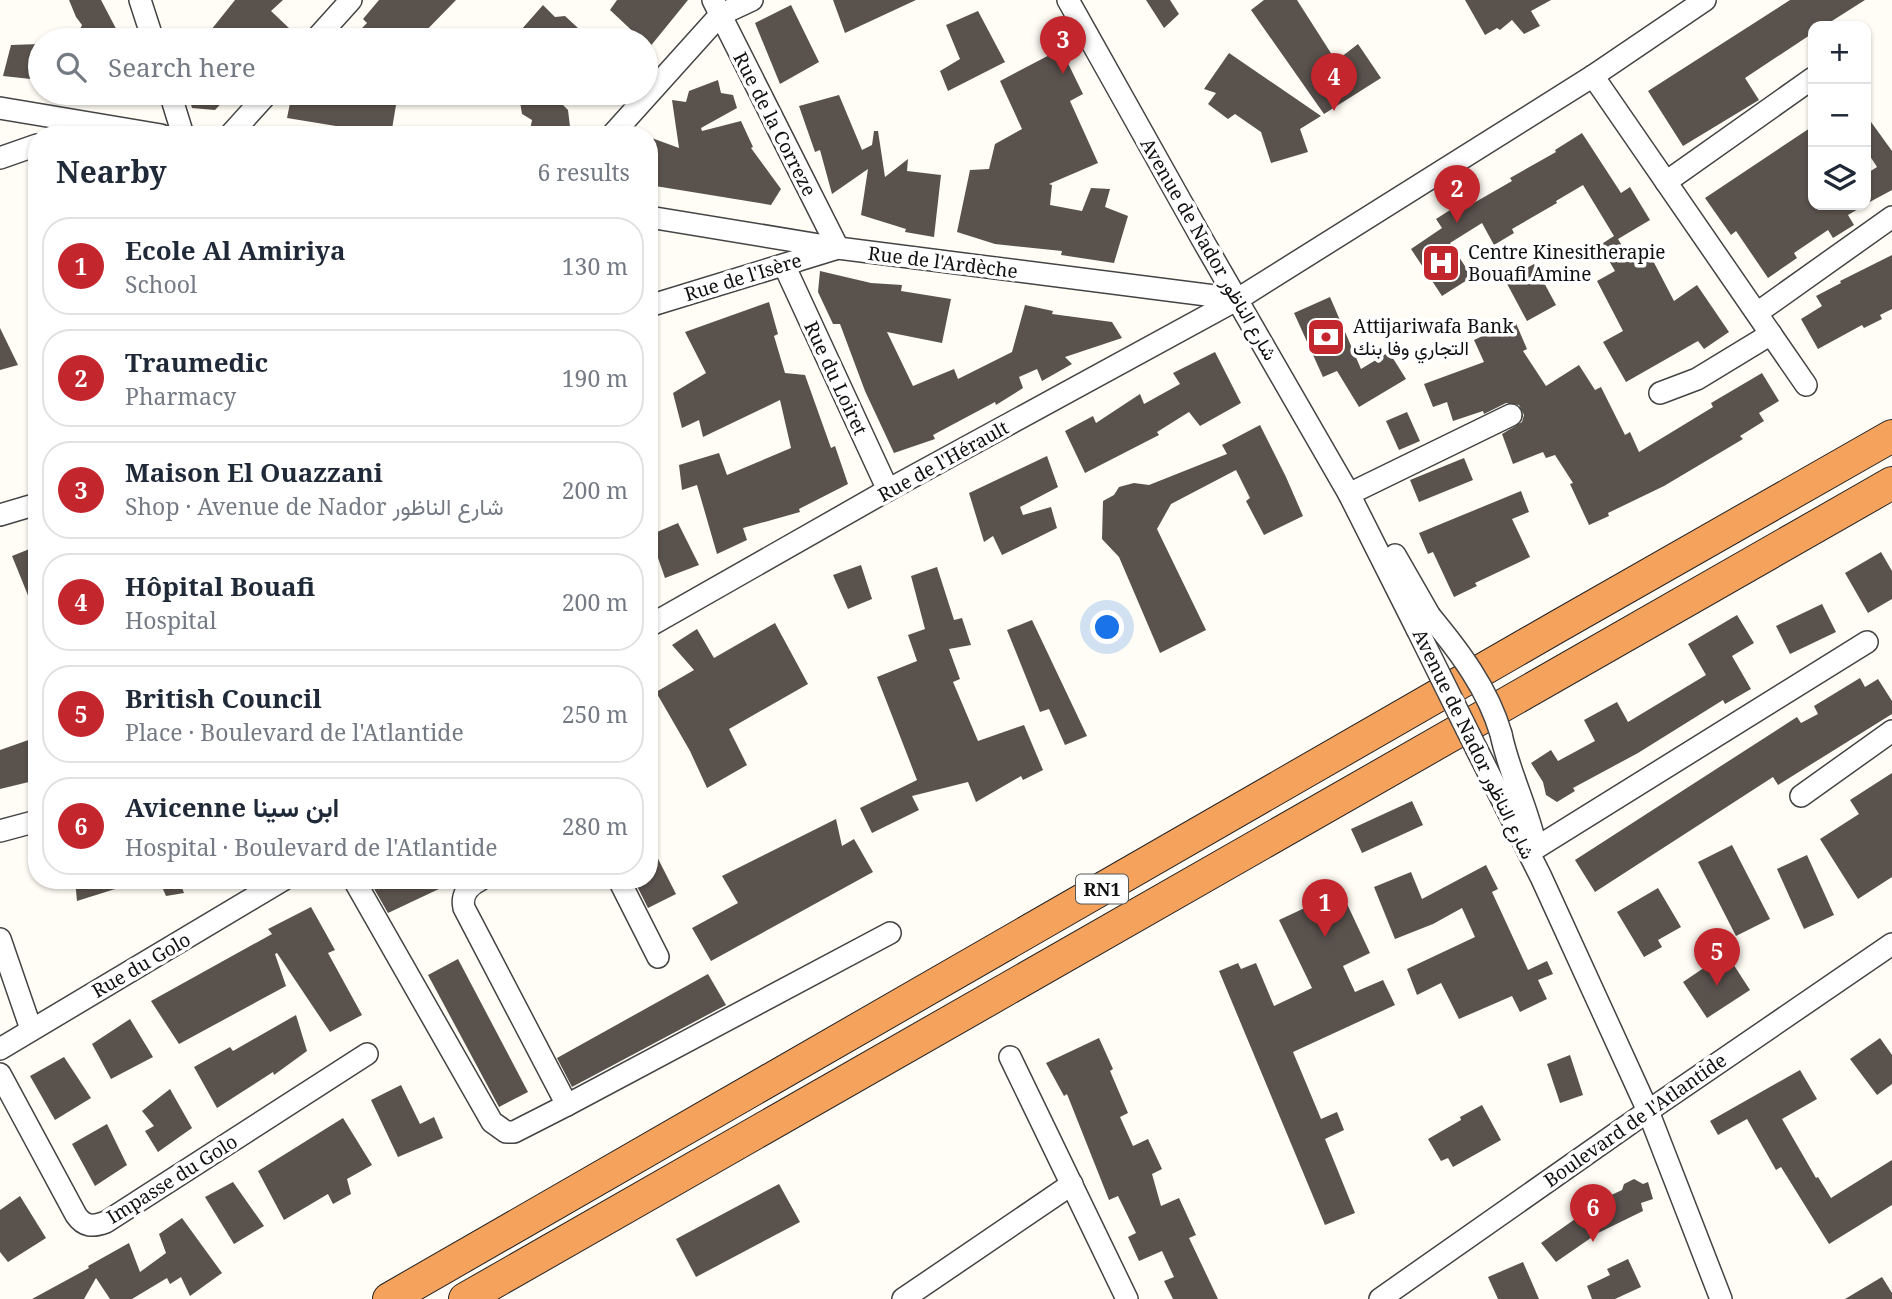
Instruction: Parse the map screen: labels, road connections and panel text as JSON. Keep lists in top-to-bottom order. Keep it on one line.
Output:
{"streets":{"highway":["RN1"],"street":["Rue de la Correze","Avenue de Nador شارع الناظور","Rue de l'Ardèche","Rue de l'Isère","Rue du Loiret","Rue de l'Hérault","Rue du Golo","Boulevard de l'Atlantide","Impasse du Golo"]},"crossings":[["Rue de la Correze","Rue de l'Ardèche"],["Rue de la Correze","Rue de l'Isère"],["Avenue de Nador شارع الناظور","Rue de l'Ardèche"],["Avenue de Nador شارع الناظور","Rue de l'Hérault"],["Avenue de Nador شارع الناظور","Boulevard de l'Atlantide"],["Rue de l'Ardèche","Rue de l'Isère"],["Rue de l'Ardèche","Rue de l'Hérault"],["Rue de l'Isère","Rue du Loiret"],["Rue du Loiret","Rue de l'Hérault"]],"places":{"hospital":["Centre Kinesitherapie Bouafi Amine"],"bank":["Attijariwafa Bank التجاري وفا بنك"]},"page":{"pins":["3","4","2","1","5","6"],"map_buttons":["+","−"],"search":"Search here","heading":["Nearby","6 results"],"list":[{"mark":"1","name":"Ecole Al Amiriya","note":"School","value":"130 m"},{"mark":"2","name":"Traumedic","note":"Pharmacy","value":"190 m"},{"mark":"3","name":"Maison El Ouazzani","note":"Shop · Avenue de Nador شارع الناظور","value":"200 m"},{"mark":"4","name":"Hôpital Bouafi","note":"Hospital","value":"200 m"},{"mark":"5","name":"British Council","note":"Place · Boulevard de l'Atlantide","value":"250 m"},{"mark":"6","name":"Avicenne ابن سينا","note":"Hospital · Boulevard de l'Atlantide","value":"280 m"}]}}
